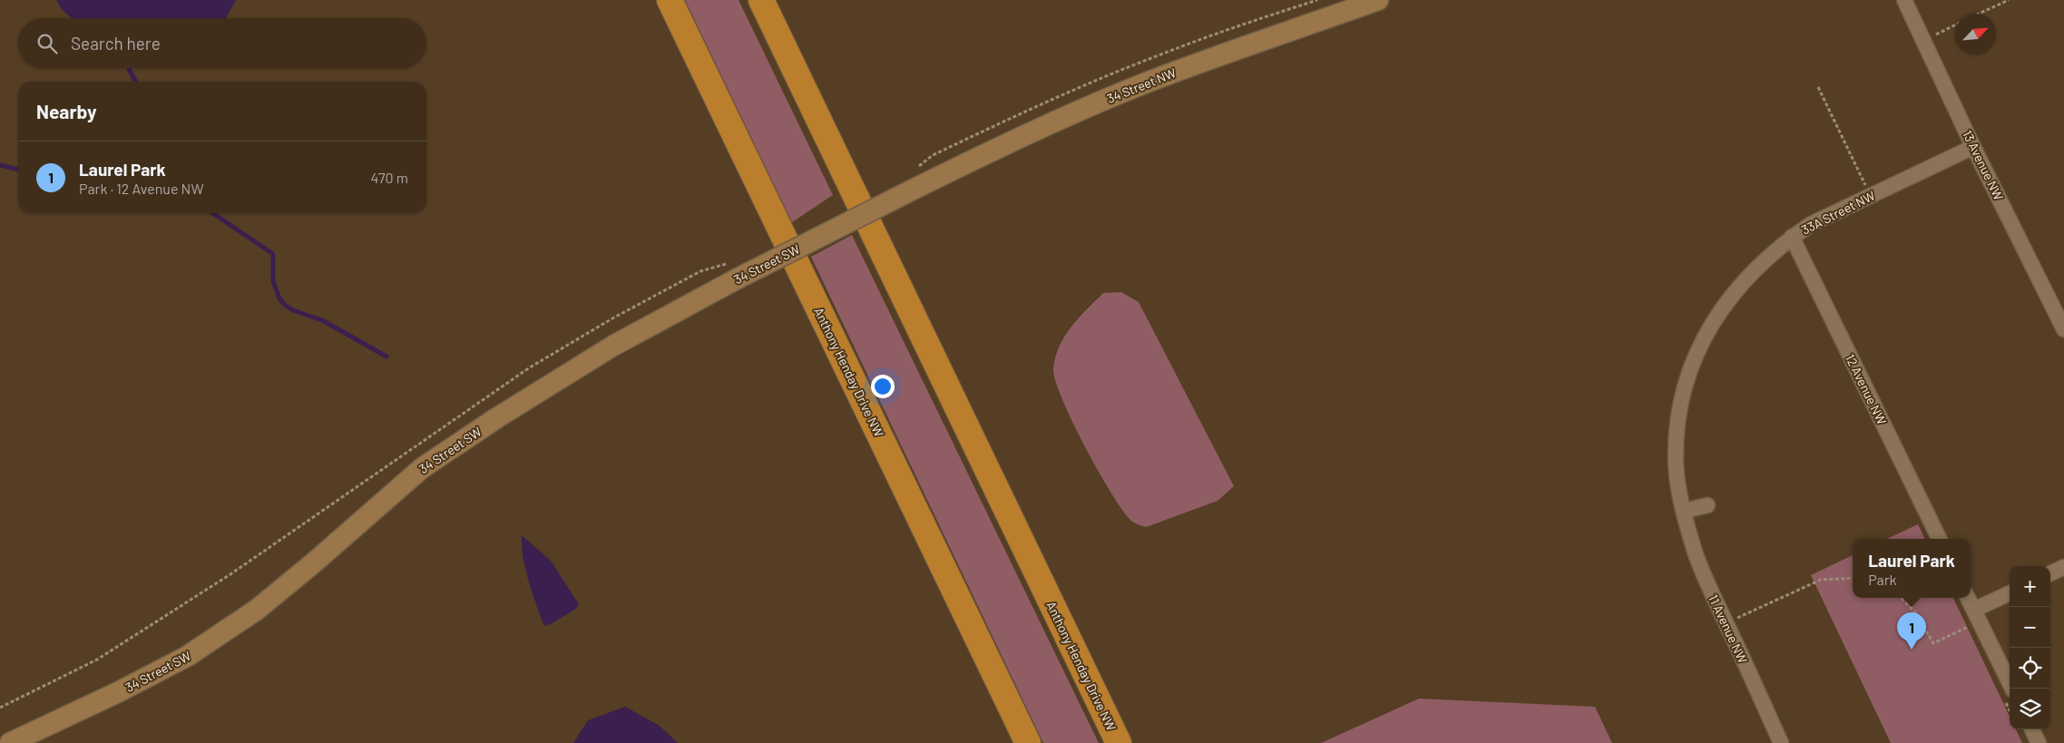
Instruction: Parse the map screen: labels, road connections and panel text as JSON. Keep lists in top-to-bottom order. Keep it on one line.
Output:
{"streets":{"highway":["Anthony Henday Drive NW"],"main road":["34 Street NW","34 Street SW"],"street":["13 Avenue NW","33A Street NW","12 Avenue NW","11 Avenue NW"]},"crossings":[["34 Street NW","34 Street SW"],["13 Avenue NW","33A Street NW"],["33A Street NW","12 Avenue NW"],["33A Street NW","11 Avenue NW"]],"north":"top right","page":{"search":"Search here","heading":"Nearby","list":[{"mark":"1","name":"Laurel Park","note":"Park · 12 Avenue NW","value":"470 m"}],"popup":["Laurel Park","Park"],"map_buttons":["+","−"],"pins":"1"}}
